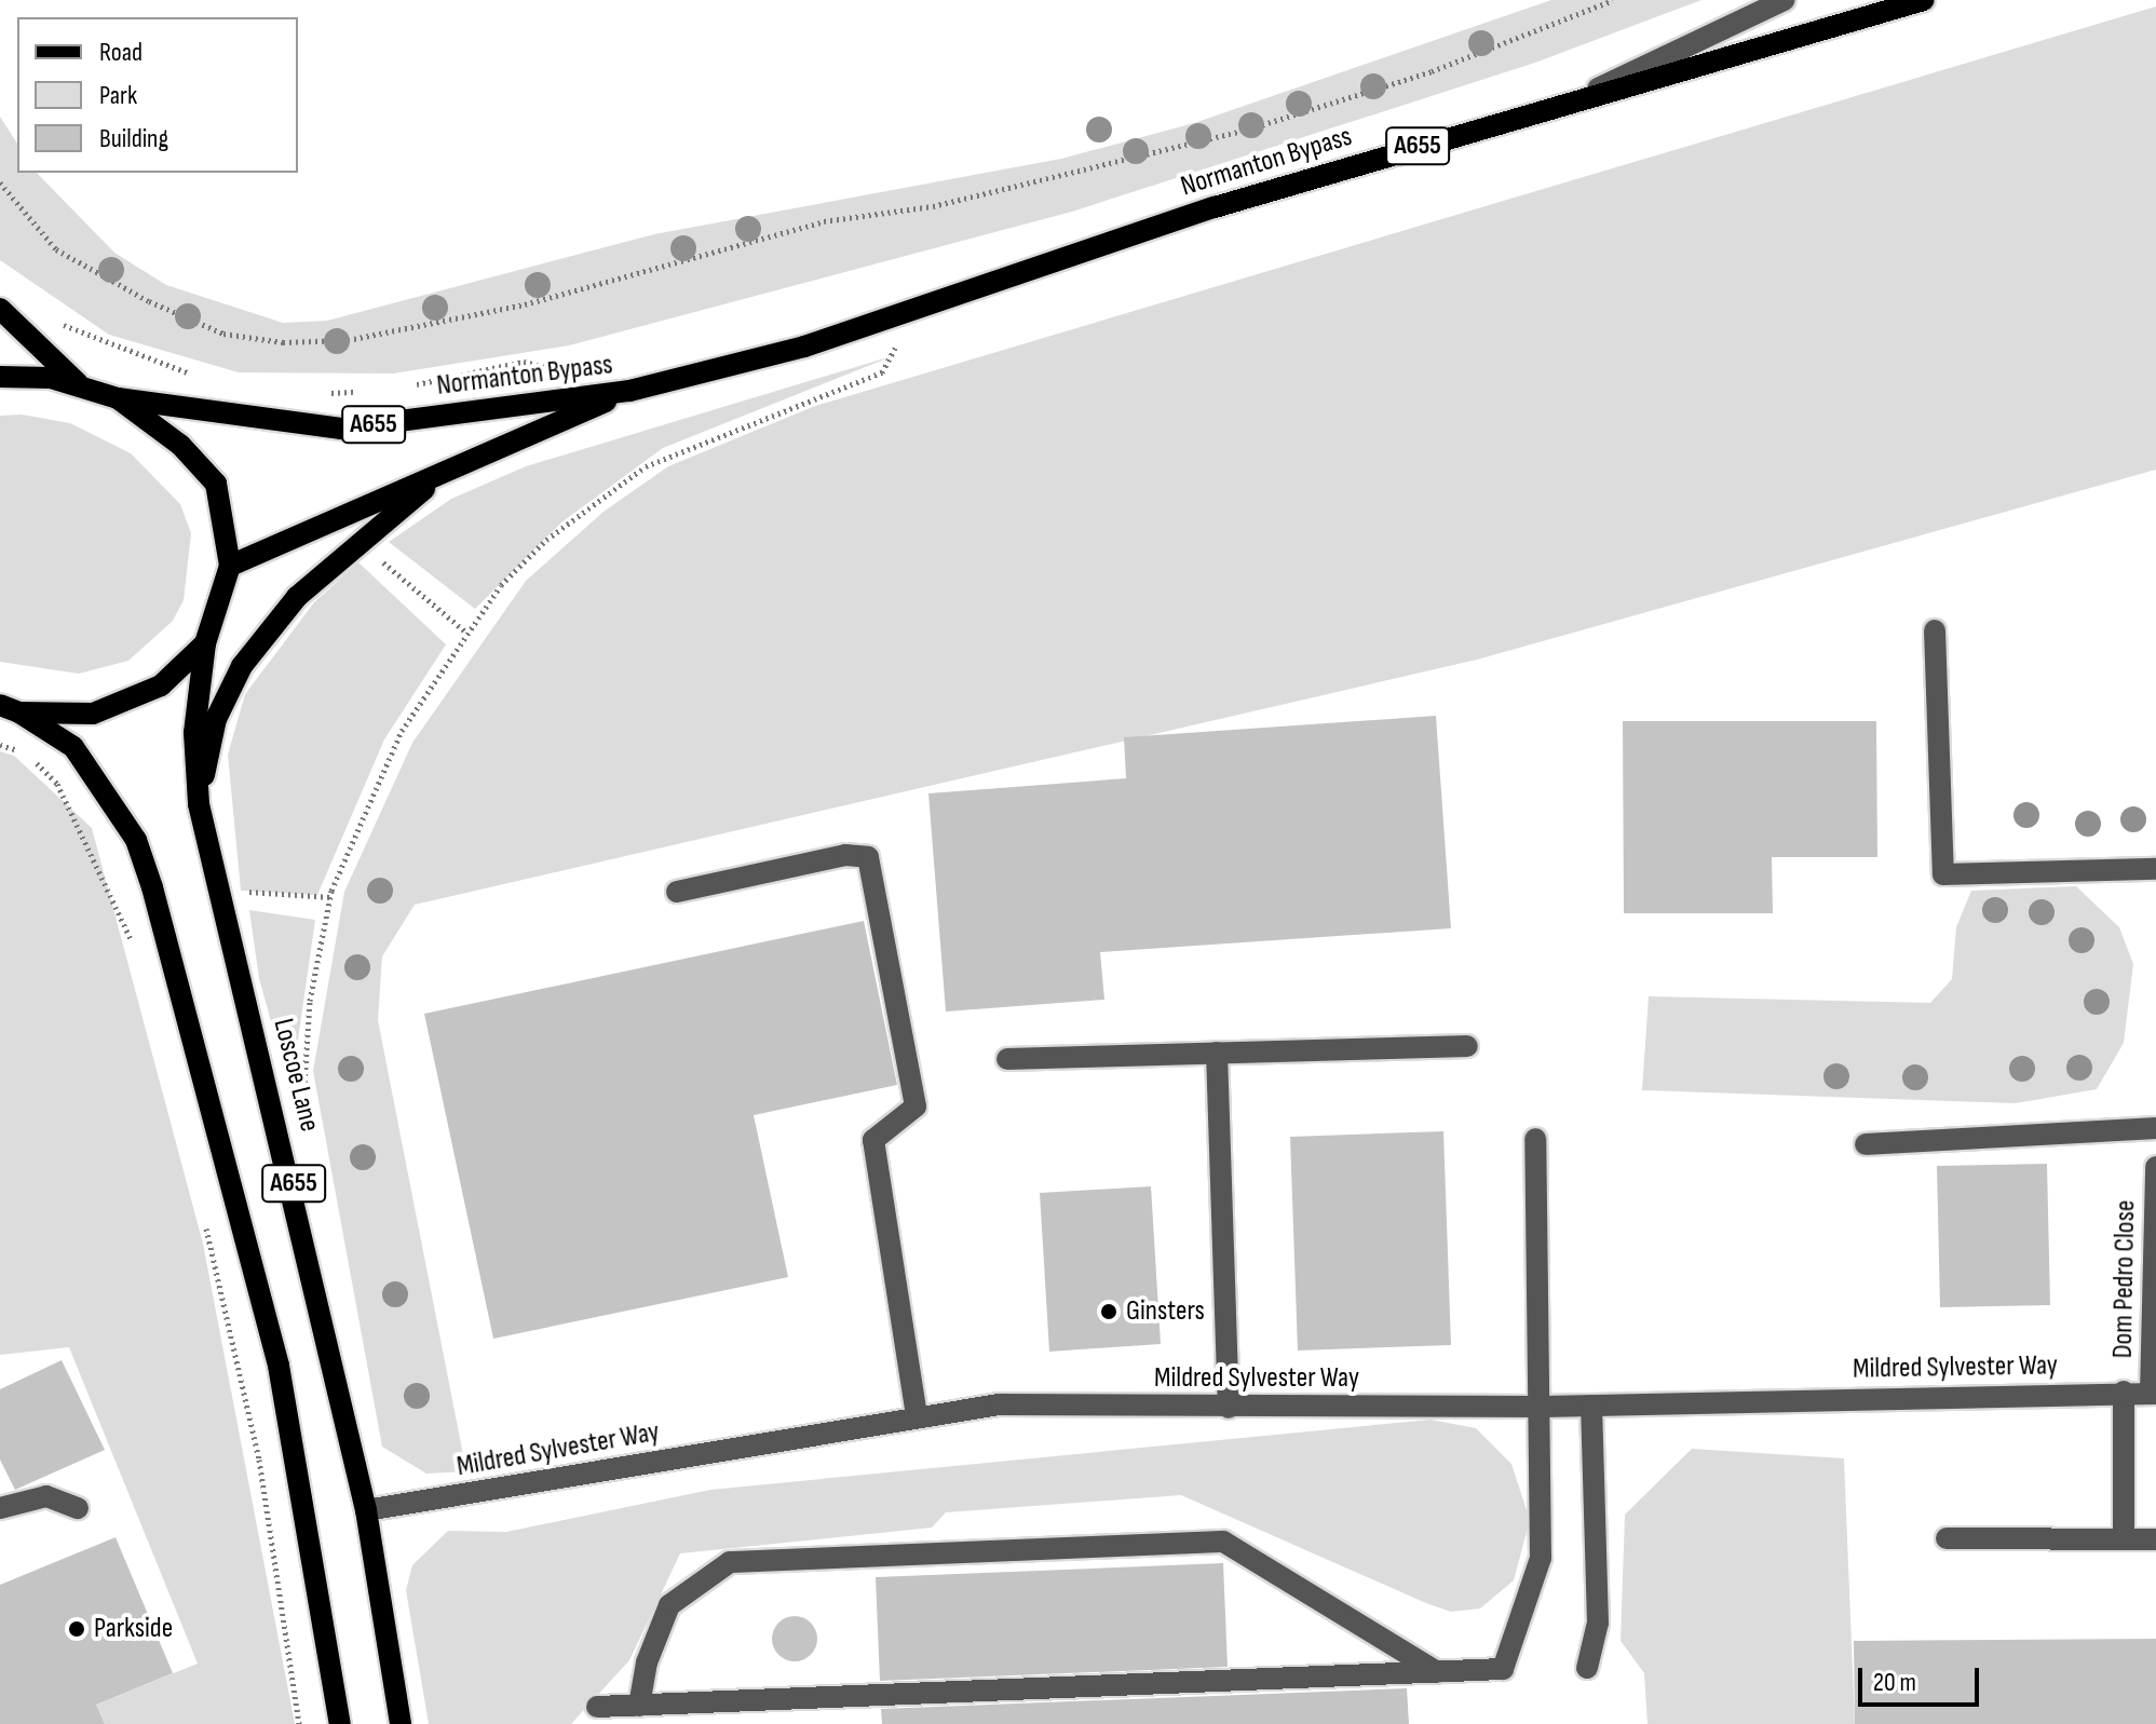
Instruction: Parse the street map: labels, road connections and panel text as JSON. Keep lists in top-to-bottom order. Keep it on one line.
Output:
{"streets":{"main road":["A655","Normanton Bypass","Loscoe Lane"],"street":["Dom Pedro Close","Mildred Sylvester Way"]},"crossings":[["A655","Normanton Bypass"],["A655","Loscoe Lane"],["Normanton Bypass","Loscoe Lane"],["Loscoe Lane","Mildred Sylvester Way"],["Dom Pedro Close","Mildred Sylvester Way"]],"places":["Ginsters","Parkside"],"legend":["Road","Park","Building"],"scale_bar":"20 m"}
